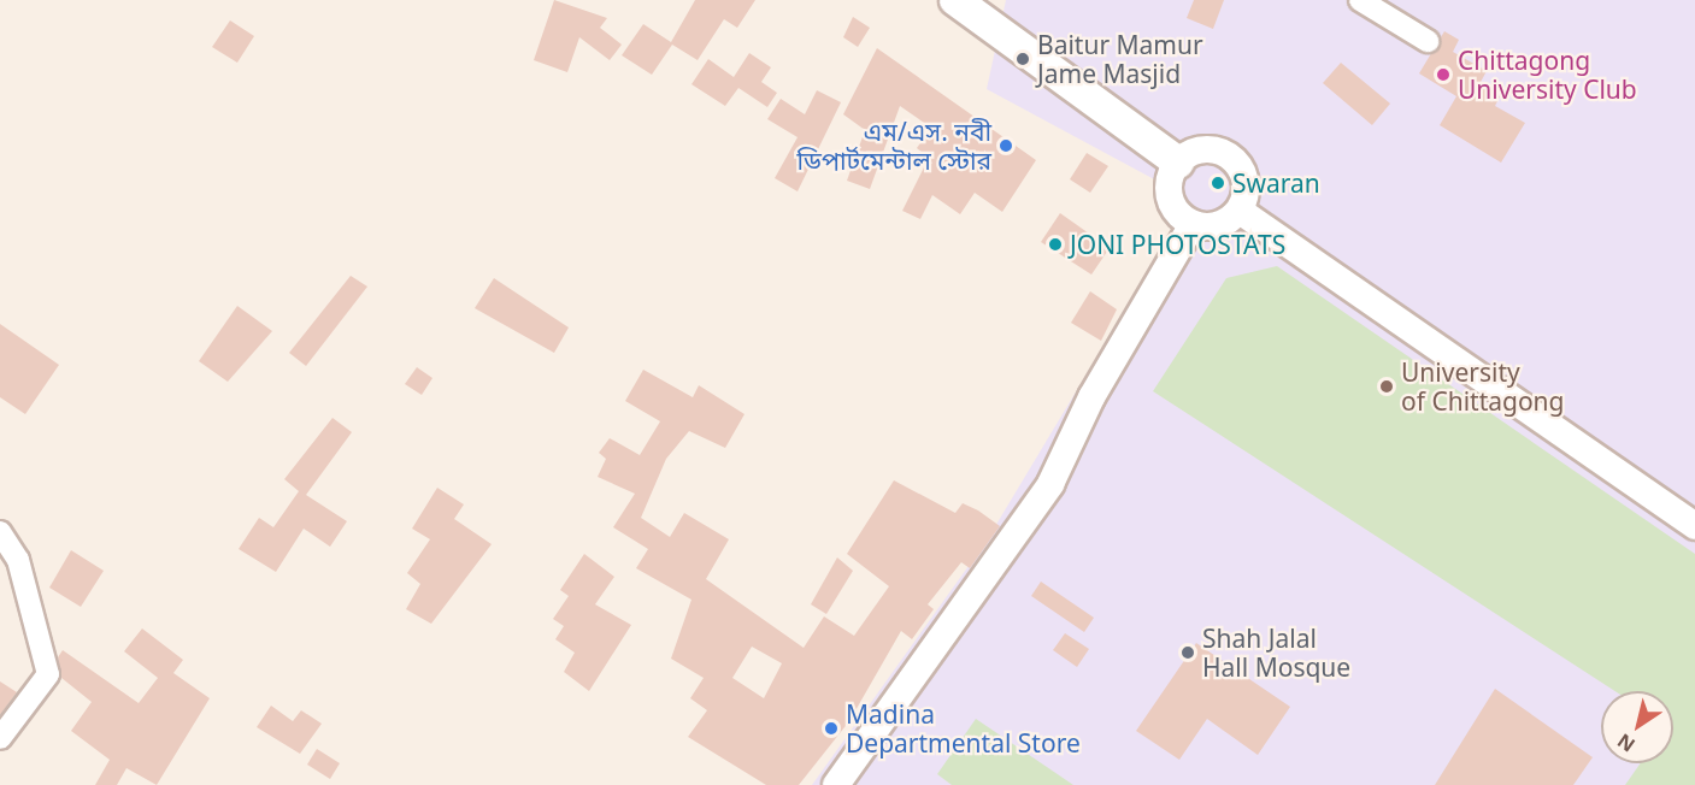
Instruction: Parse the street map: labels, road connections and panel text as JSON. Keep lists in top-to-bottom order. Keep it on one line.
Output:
{"places":["Baitur Mamur Jame Masjid","Chittagong University Club","এম/এস. নবী ডিপার্টমেন্টাল স্টোর","Swaran","JONI PHOTOSTATS","University of Chittagong","Shah Jalal Hall Mosque","Madina Departmental Store"],"north":"bottom left"}
